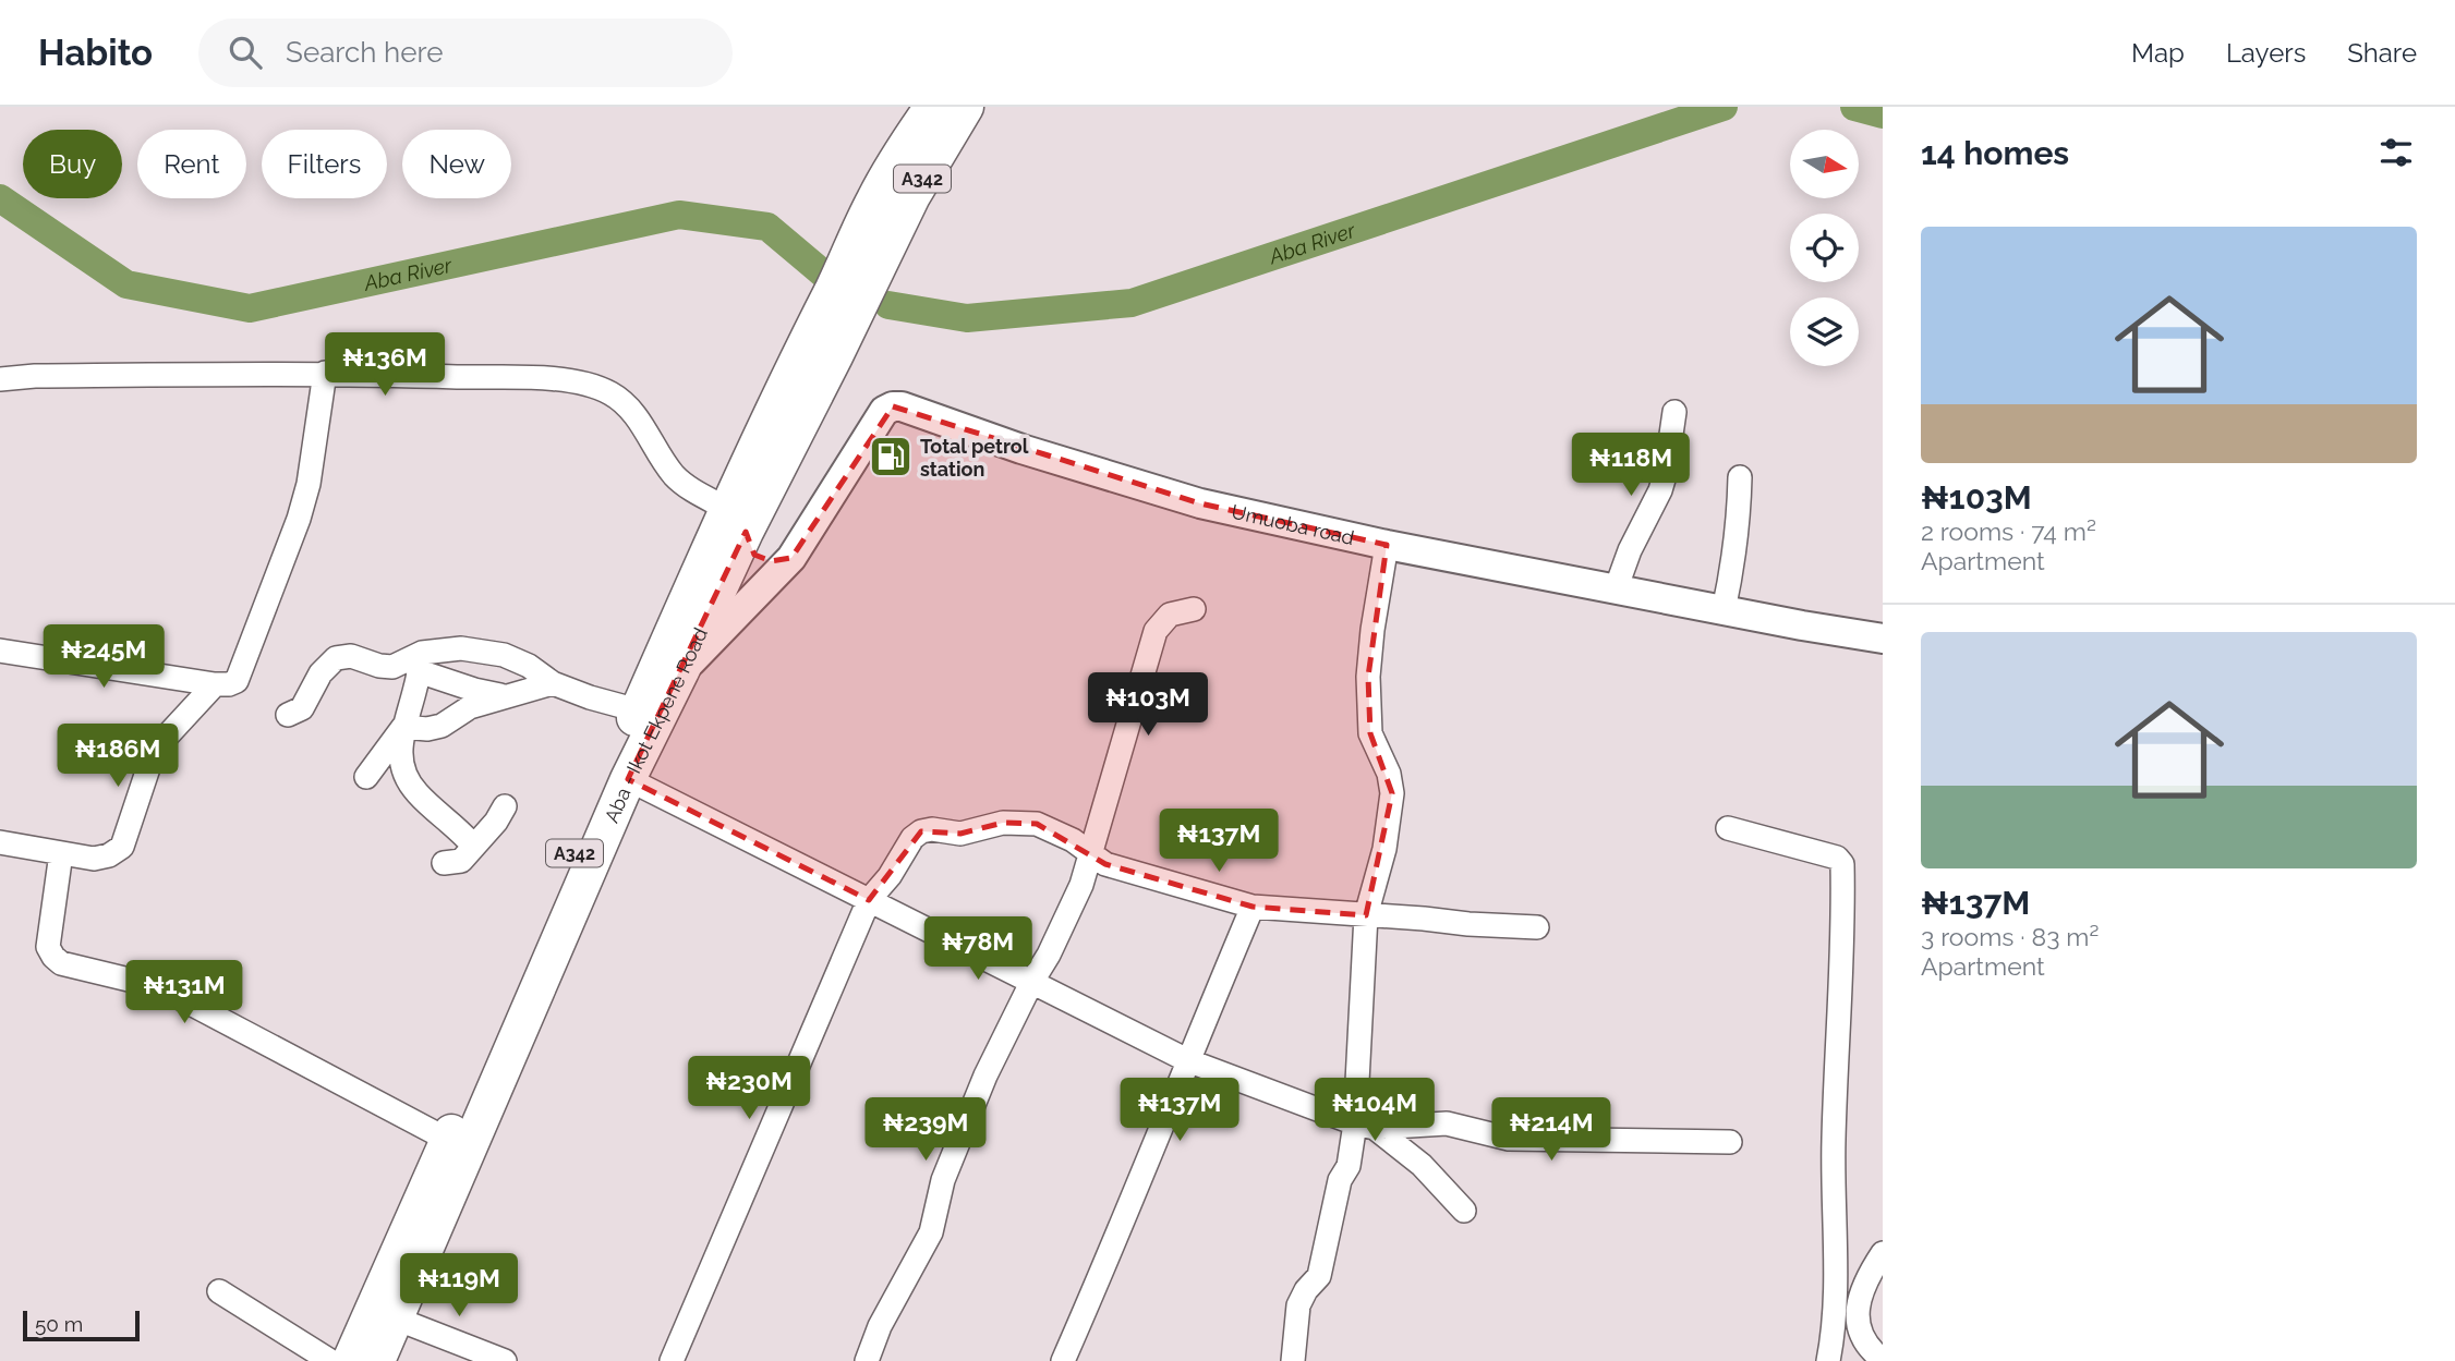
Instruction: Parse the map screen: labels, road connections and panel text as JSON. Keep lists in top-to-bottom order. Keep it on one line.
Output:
{"streets":{"highway":["A342","Aba - Ikot Ekpene Road"],"main road":["Umuoba road"]},"crossings":[["Umuoba road","Aba - Ikot Ekpene Road"]],"water":["Aba River"],"places":{"fuel station":["Total petrol station"]},"scale_bar":"50 m","north":"right","page":{"header":"Habito","search":"Search here","nav":["Map","Layers","Share"],"heading":"14 homes","chip":["Buy","Rent","Filters","New"],"list":[{"name":"₦103M","note":"2 rooms · 74 m² · Apartment"},{"name":"₦137M","note":"3 rooms · 83 m² · Apartment"}],"price":["₦136M","₦118M","₦245M","₦103M","₦186M","₦137M","₦78M","₦131M","₦230M","₦137M","₦104M","₦239M","₦214M","₦119M"],"scale":"50 m"}}
